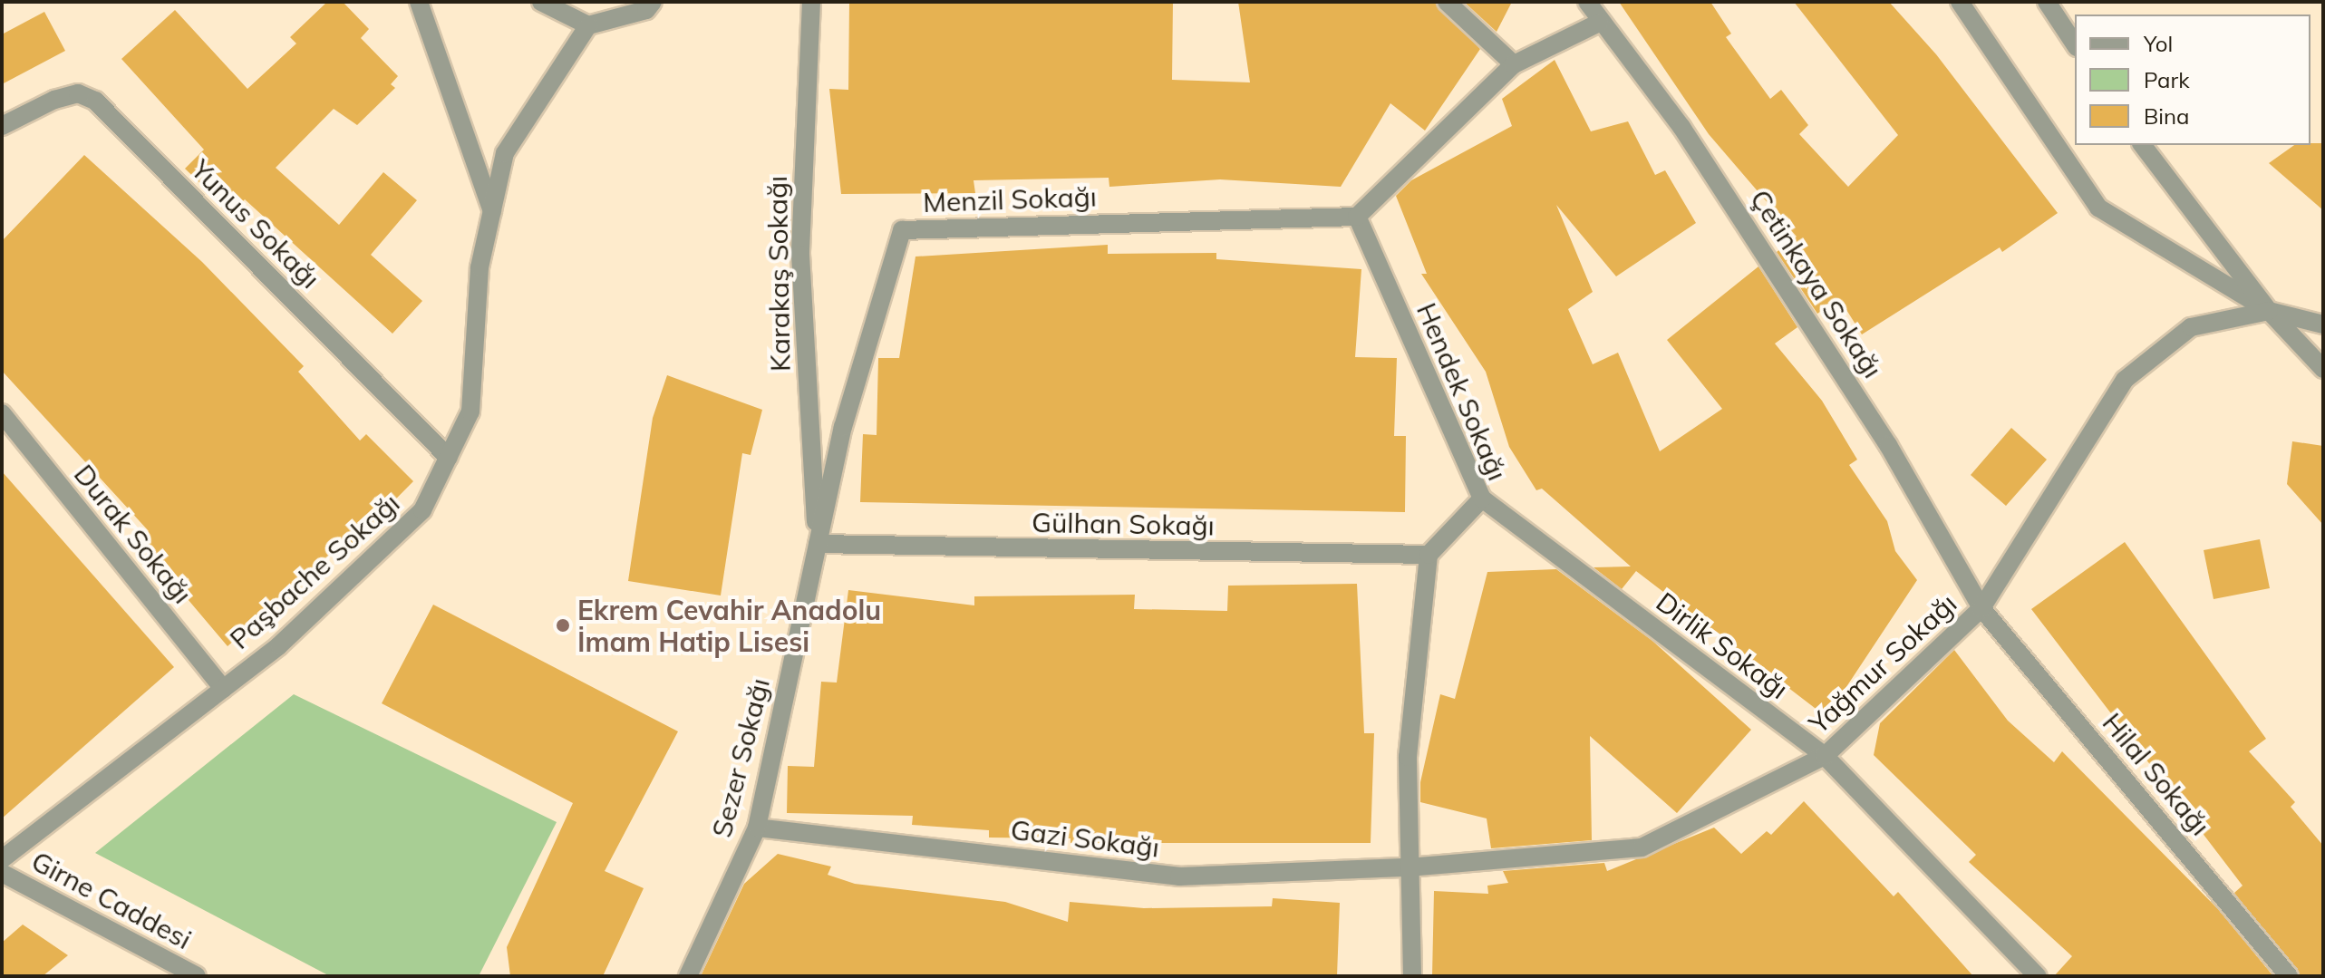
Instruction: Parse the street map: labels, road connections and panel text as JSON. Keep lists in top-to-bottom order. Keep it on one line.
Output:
{"streets":{"street":["Menzil Sokağı","Yunus Sokağı","Karakaş Sokağı","Çetinkaya Sokağı","Hendek Sokağı","Gülhan Sokağı","Durak Sokağı","Paşbache Sokağı","Dirlik Sokağı","Yağmur Sokağı","Sezer Sokağı","Hilal Sokağı","Gazi Sokağı","Girne Caddesi"]},"crossings":[["Menzil Sokağı","Karakaş Sokağı"],["Menzil Sokağı","Hendek Sokağı"],["Menzil Sokağı","Gülhan Sokağı"],["Menzil Sokağı","Sezer Sokağı"],["Yunus Sokağı","Paşbache Sokağı"],["Karakaş Sokağı","Gülhan Sokağı"],["Karakaş Sokağı","Sezer Sokağı"],["Çetinkaya Sokağı","Yağmur Sokağı"],["Çetinkaya Sokağı","Hilal Sokağı"],["Hendek Sokağı","Gülhan Sokağı"],["Hendek Sokağı","Dirlik Sokağı"],["Gülhan Sokağı","Sezer Sokağı"],["Durak Sokağı","Paşbache Sokağı"],["Dirlik Sokağı","Yağmur Sokağı"],["Yağmur Sokağı","Hilal Sokağı"],["Yağmur Sokağı","Gazi Sokağı"],["Sezer Sokağı","Gazi Sokağı"]],"places":["Ekrem Cevahir Anadolu İmam Hatip Lisesi"],"legend":["Yol","Park","Bina"]}
